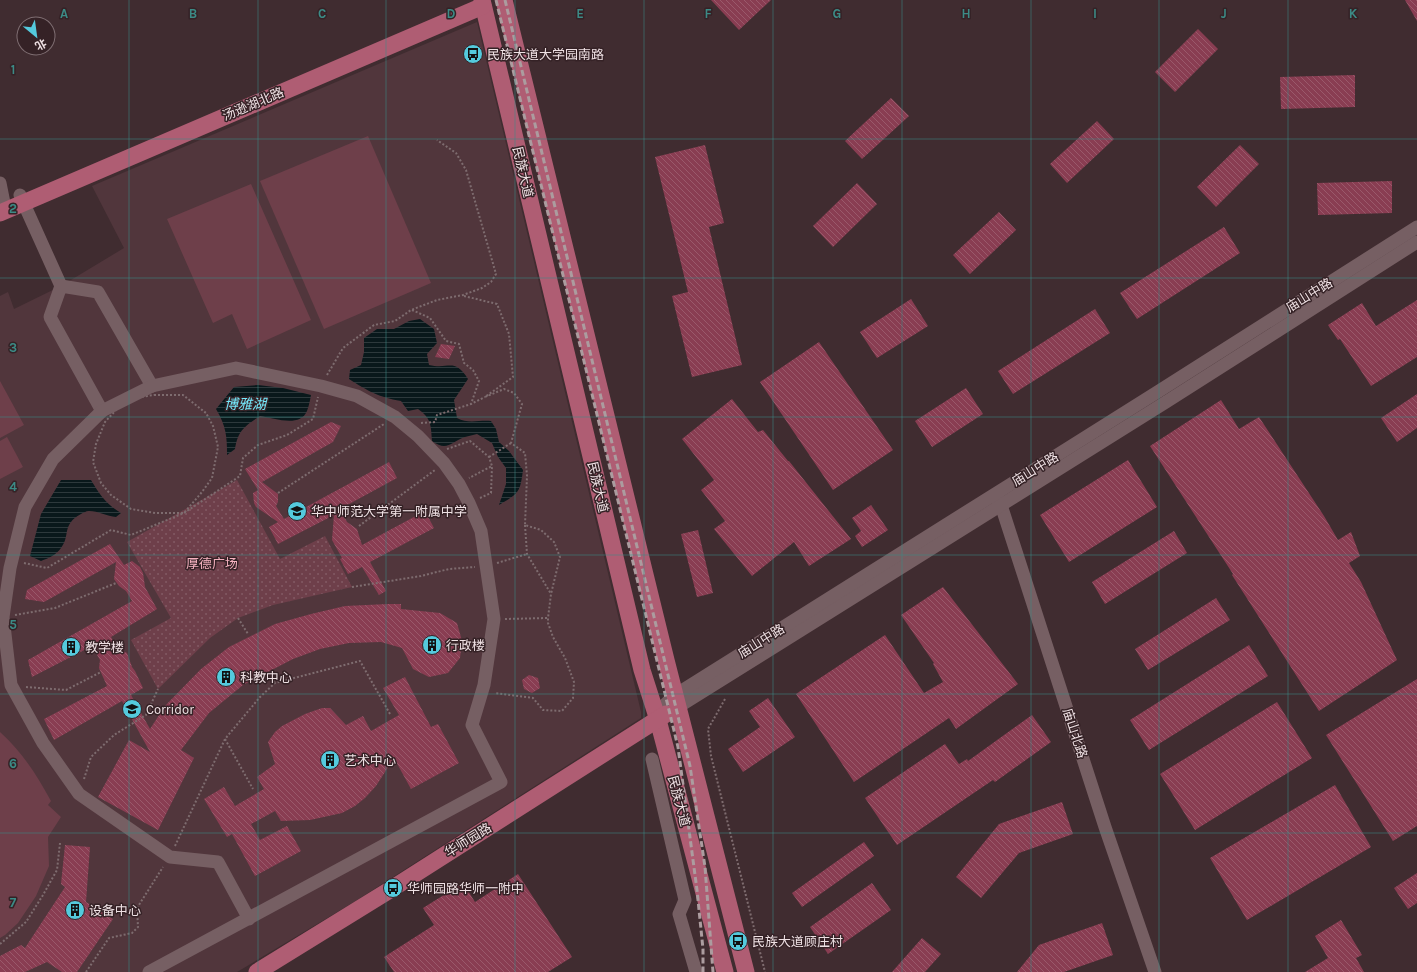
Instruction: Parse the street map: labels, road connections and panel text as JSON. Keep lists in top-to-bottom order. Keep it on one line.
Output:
{"streets":{"main road":["汤逊湖北路","民族大道","华师园路"],"street":["庙山中路","庙山北路"]},"crossings":[["汤逊湖北路","民族大道"],["民族大道","庙山中路"],["民族大道","华师园路"],["庙山中路","庙山北路"],["庙山中路","华师园路"]],"water":["博雅湖"],"parks":["厚德广场"],"places":{"bus stop":["民族大道大学园南路","华师园路华师一附中","民族大道顾庄村"],"school or university":["华中师范大学第一附属中学","Corridor"],"building":["行政楼","教学楼","科教中心","艺术中心","设备中心"]},"north":"bottom right","grid":{"columns":["A","B","C","D","E","F","G","H","I","J","K"],"rows":["1","2","3","4","5","6","7"]}}
